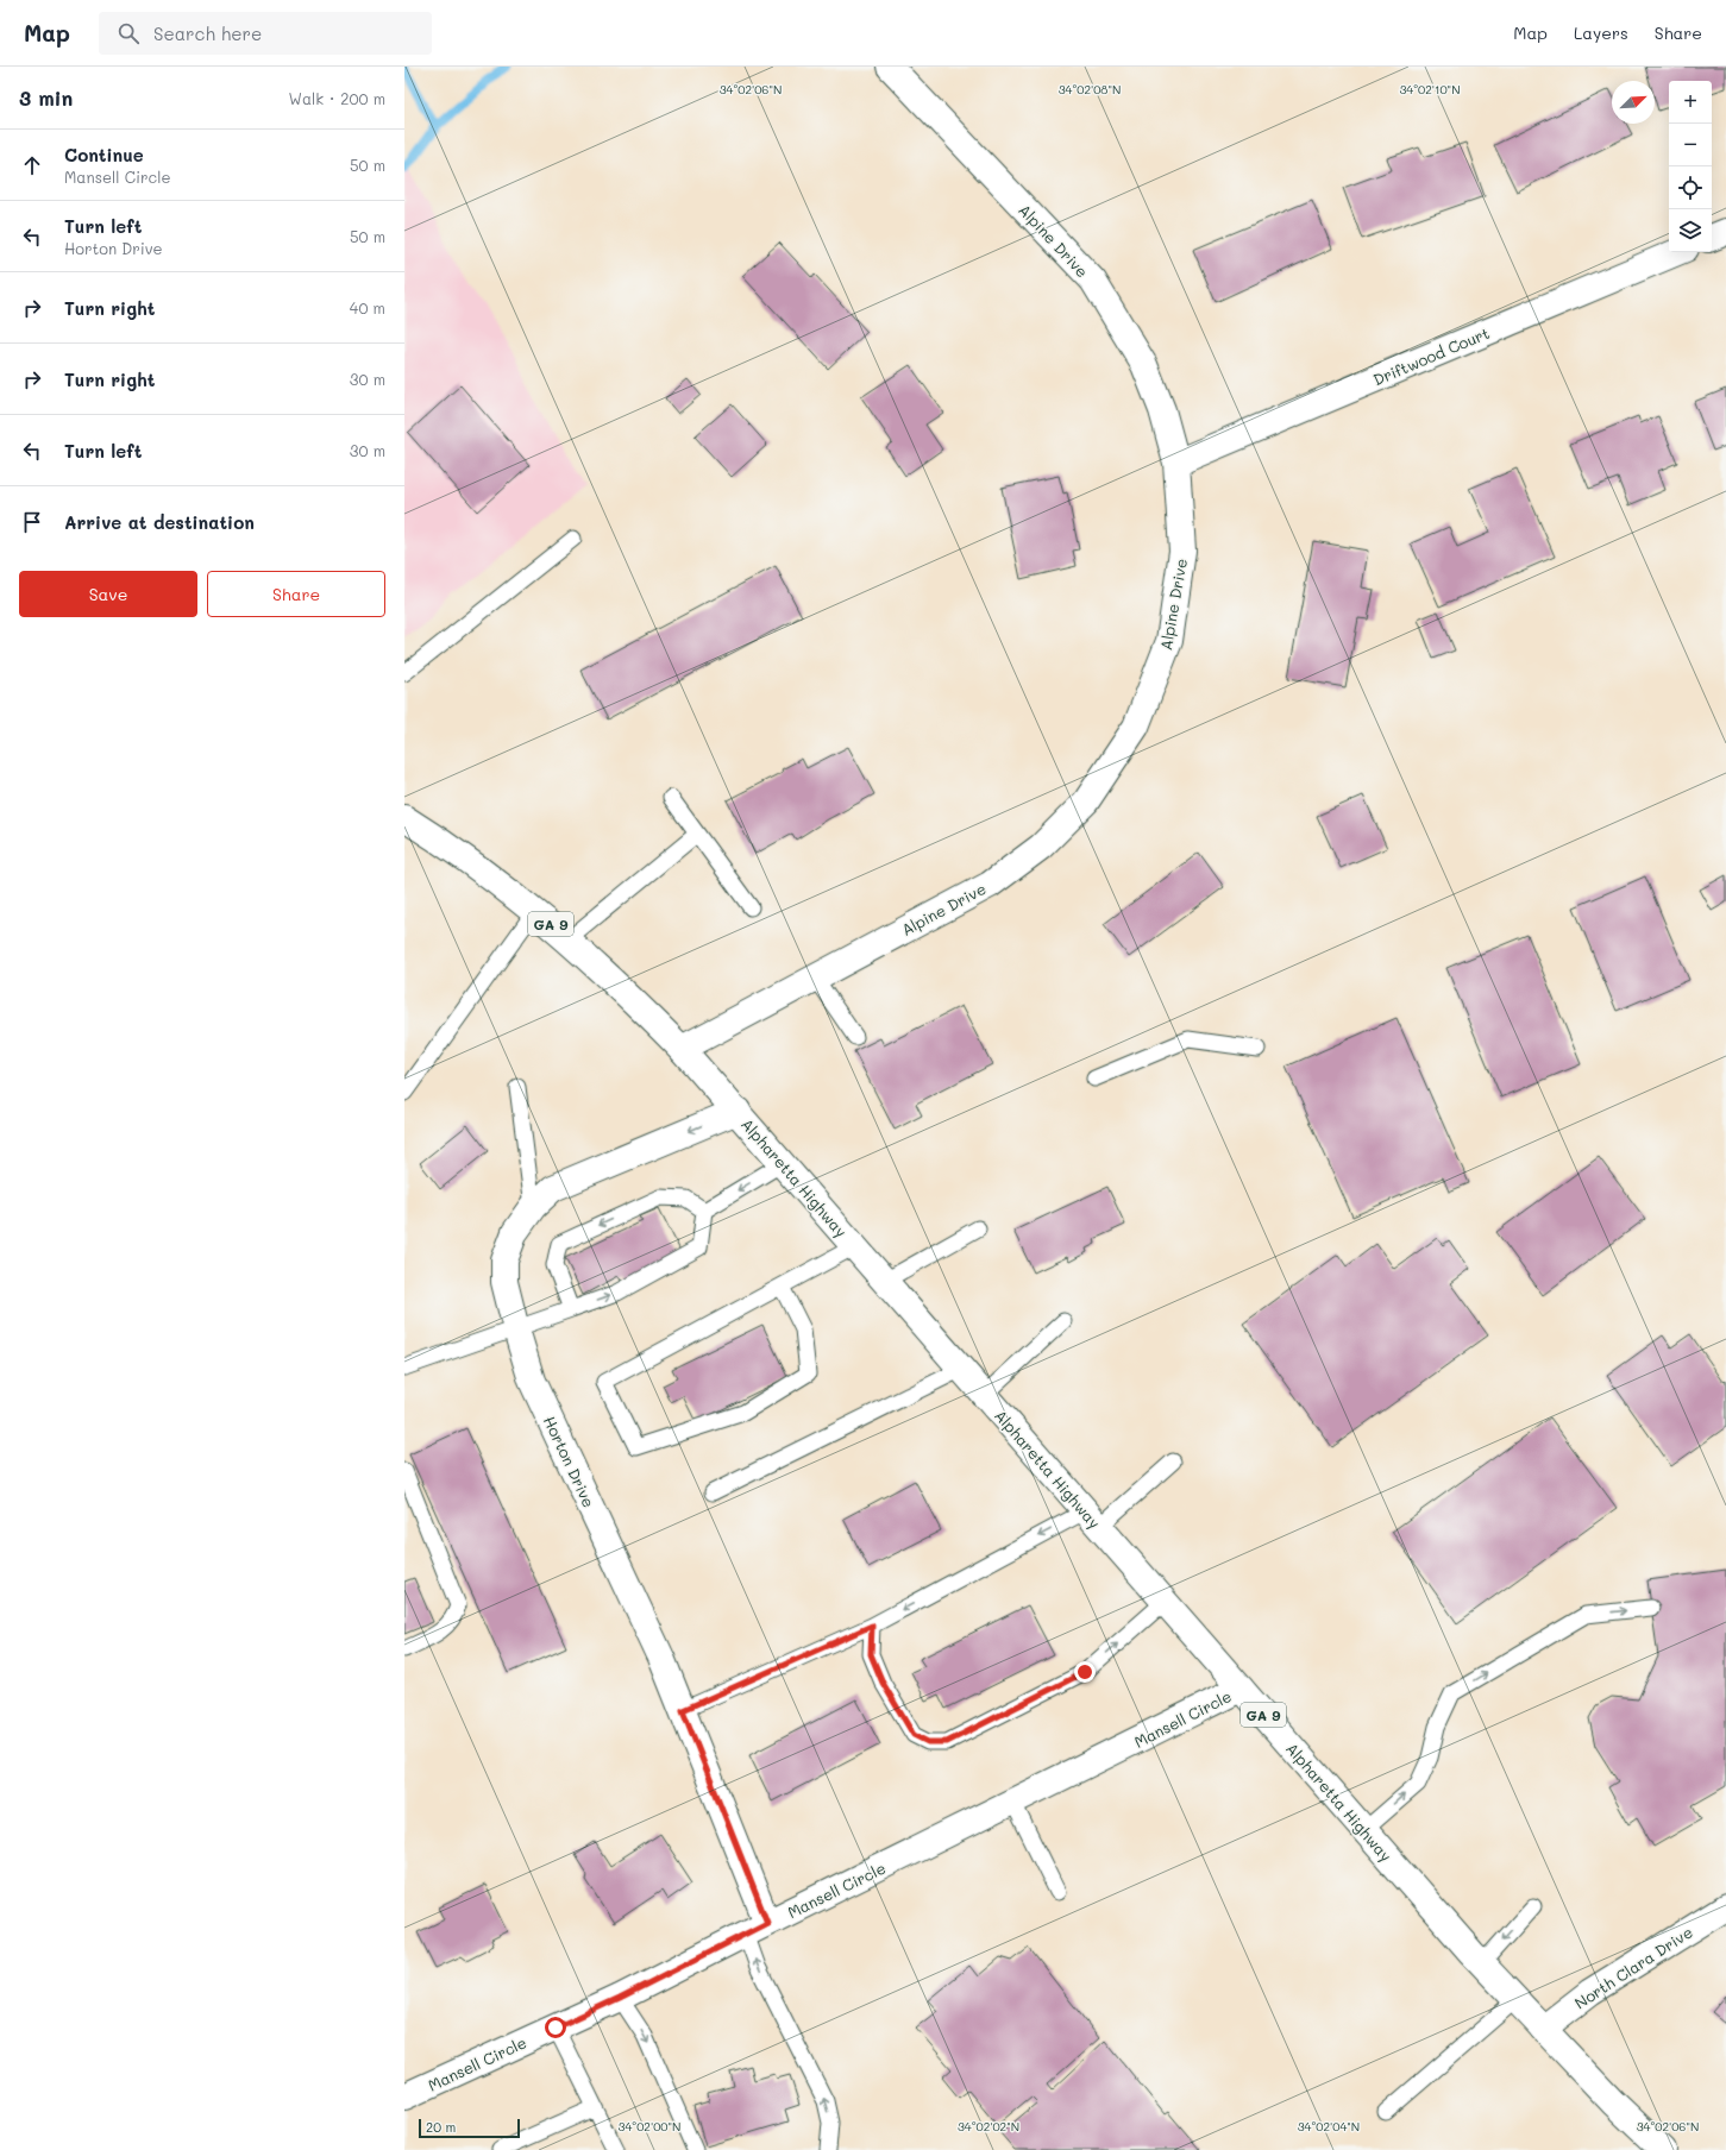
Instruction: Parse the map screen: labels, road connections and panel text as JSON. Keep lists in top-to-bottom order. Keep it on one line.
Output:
{"streets":{"main road":["Alpine Drive","Driftwood Court","GA 9","Alpharetta Highway","Horton Drive","Mansell Circle","North Clara Drive"]},"crossings":[["Alpine Drive","Driftwood Court"],["Alpine Drive","Alpharetta Highway"],["Alpharetta Highway","Horton Drive"],["Alpharetta Highway","Mansell Circle"],["Alpharetta Highway","North Clara Drive"],["Horton Drive","Mansell Circle"]],"scale_bar":"20 m","north":"top right","page":{"header":"Map","search":"Search here","nav":["Map","Layers","Share"],"heading":["3 min","Walk · 200 m"],"map_buttons":["+","−"],"list":[["Continue","Mansell Circle","50 m"],["Turn left","Horton Drive","50 m"],["Turn right","40 m"],["Turn right","30 m"],["Turn left","30 m"],"Arrive at destination"],"buttons":["Save","Share"],"scale":"20 m"},"coordinates":["34°02'06\"N","34°02'08\"N","34°02'10\"N","34°02'00\"N","34°02'02\"N","34°02'04\"N"]}
